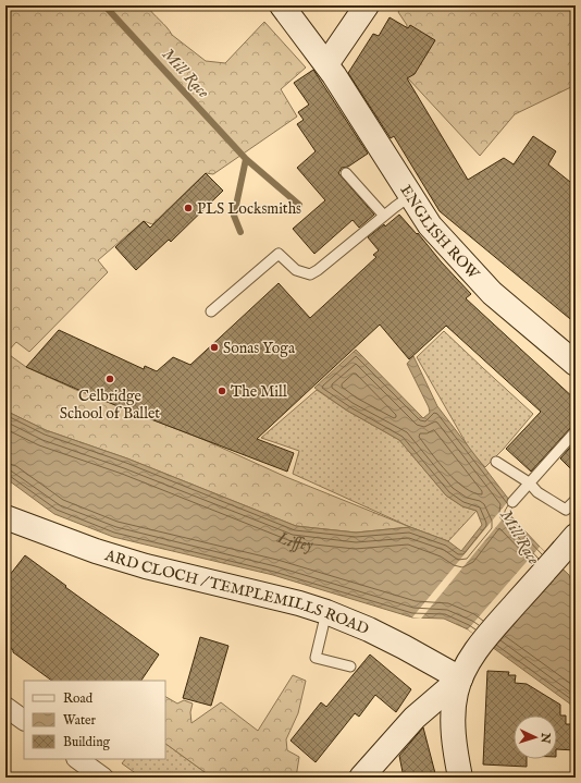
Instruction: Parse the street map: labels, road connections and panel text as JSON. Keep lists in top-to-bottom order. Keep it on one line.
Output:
{"streets":{"main road":["ENGLISH ROW","ARD CLOCH / TEMPLEMILLS ROAD"]},"water":["Mill Race","Liffey"],"places":["PLS Locksmiths","Sonas Yoga","Celbridge School of Ballet","The Mill"],"legend":["Road","Water","Building"],"north":"right"}
